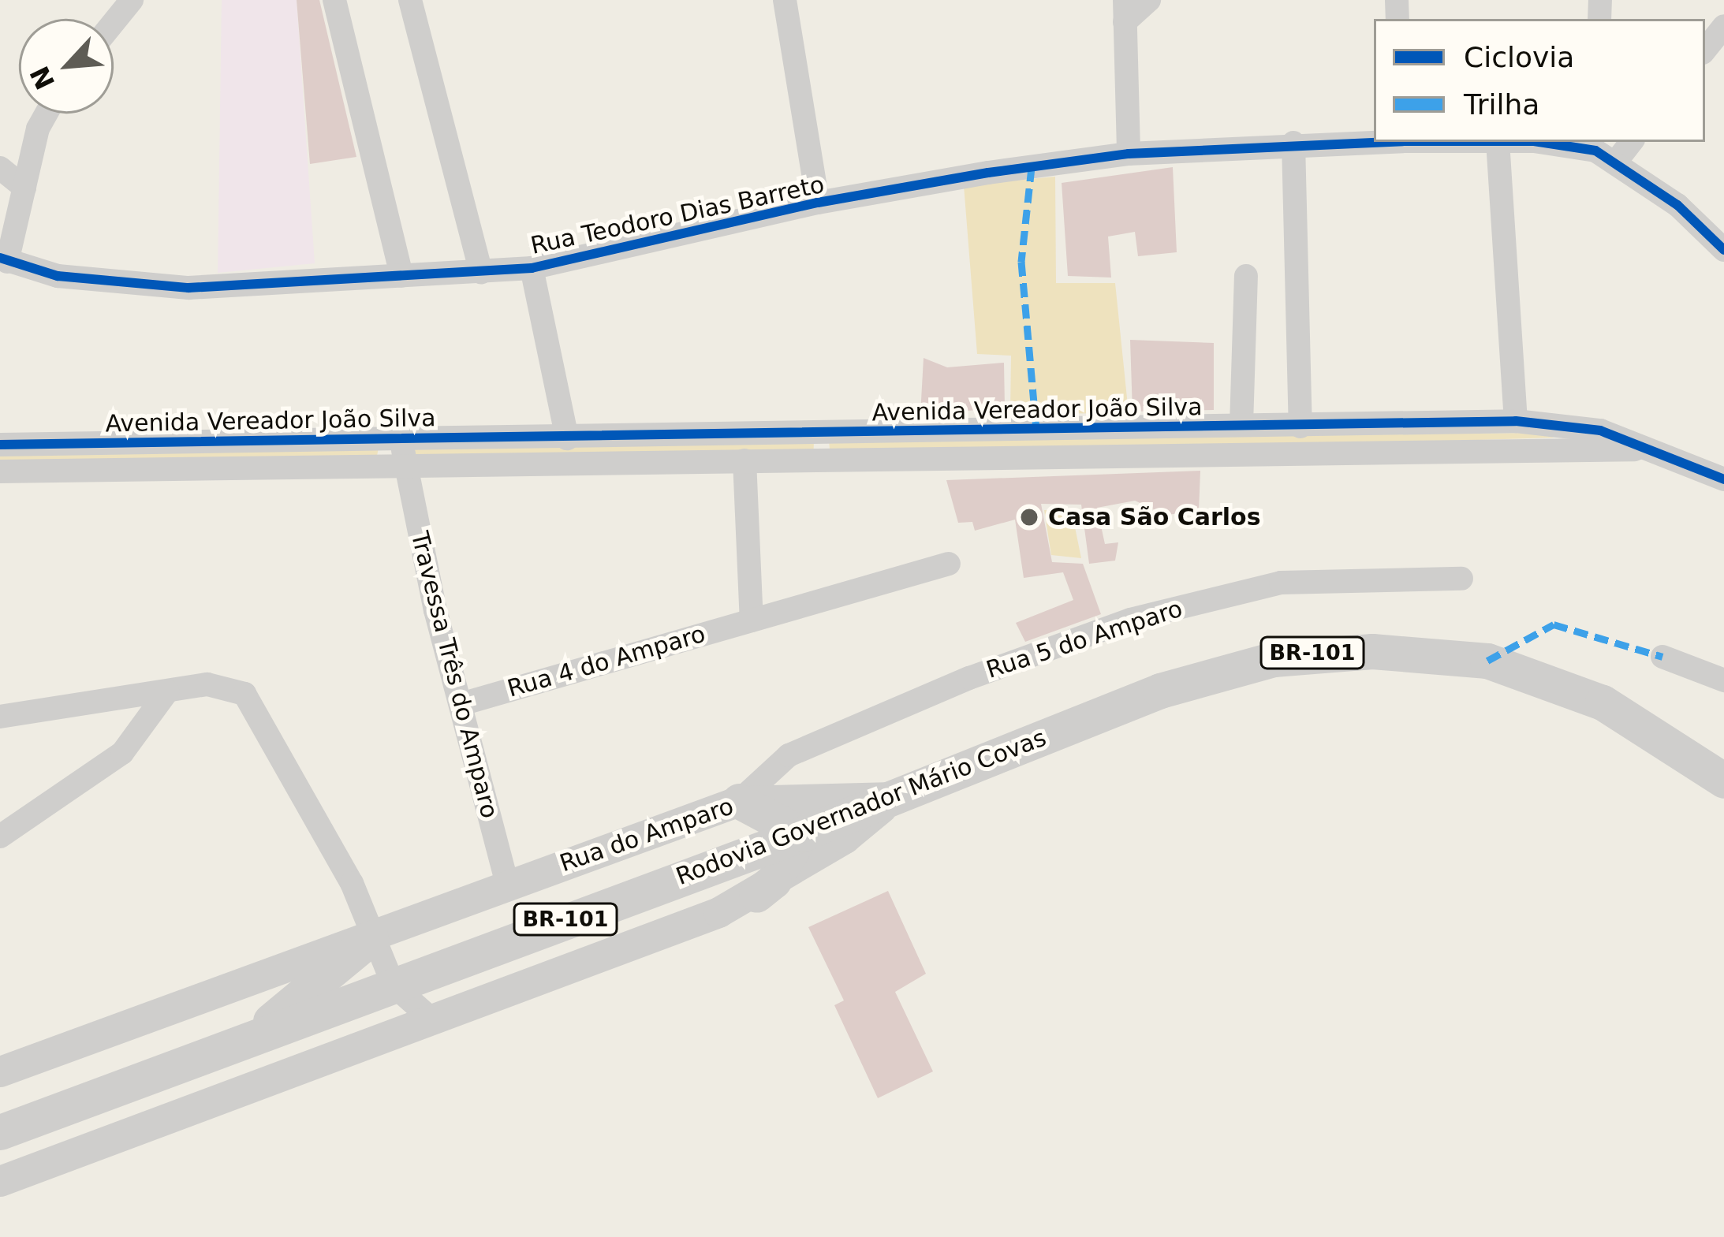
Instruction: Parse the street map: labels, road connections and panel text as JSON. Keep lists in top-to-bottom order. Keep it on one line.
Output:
{"streets":{"highway":["BR-101","Rodovia Governador Mário Covas"],"main road":["Rua do Amparo"],"street":["Rua Teodoro Dias Barreto","Avenida Vereador João Silva","Rua 5 do Amparo","Rua 4 do Amparo","Travessa Três do Amparo"]},"crossings":[["Avenida Vereador João Silva","Travessa Três do Amparo"],["Rua 5 do Amparo","Rua do Amparo"],["Rua 4 do Amparo","Travessa Três do Amparo"],["Travessa Três do Amparo","Rua do Amparo"],["Rodovia Governador Mário Covas","Rua do Amparo"]],"places":["Casa São Carlos"],"legend":["Ciclovia","Trilha"],"north":"bottom left"}
